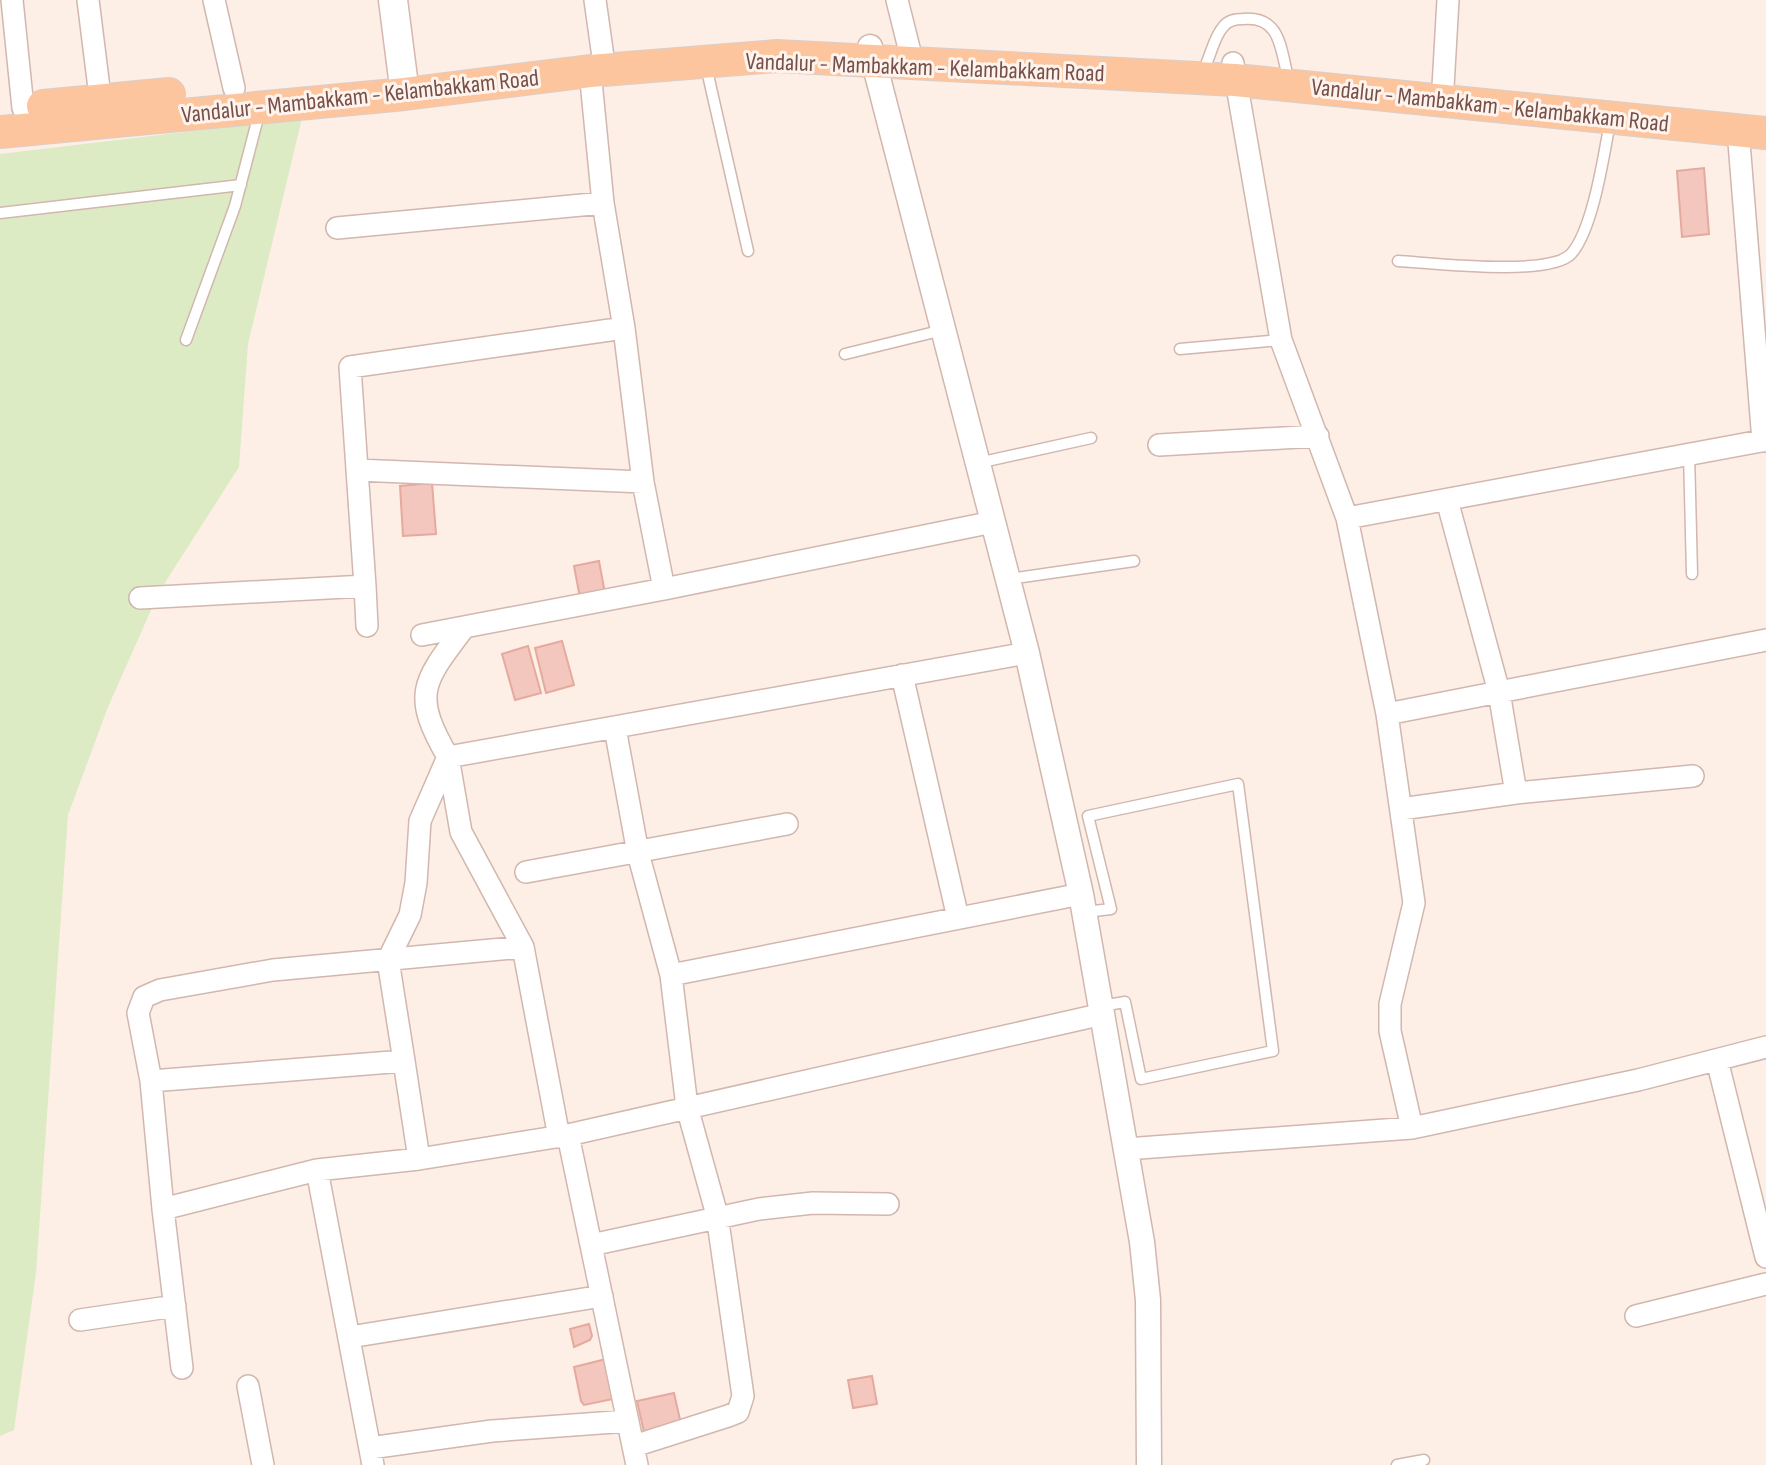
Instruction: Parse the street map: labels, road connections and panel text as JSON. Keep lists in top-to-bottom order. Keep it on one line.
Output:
{"streets":{"main road":["Vandalur - Mambakkam - Kelambakkam Road"]}}
